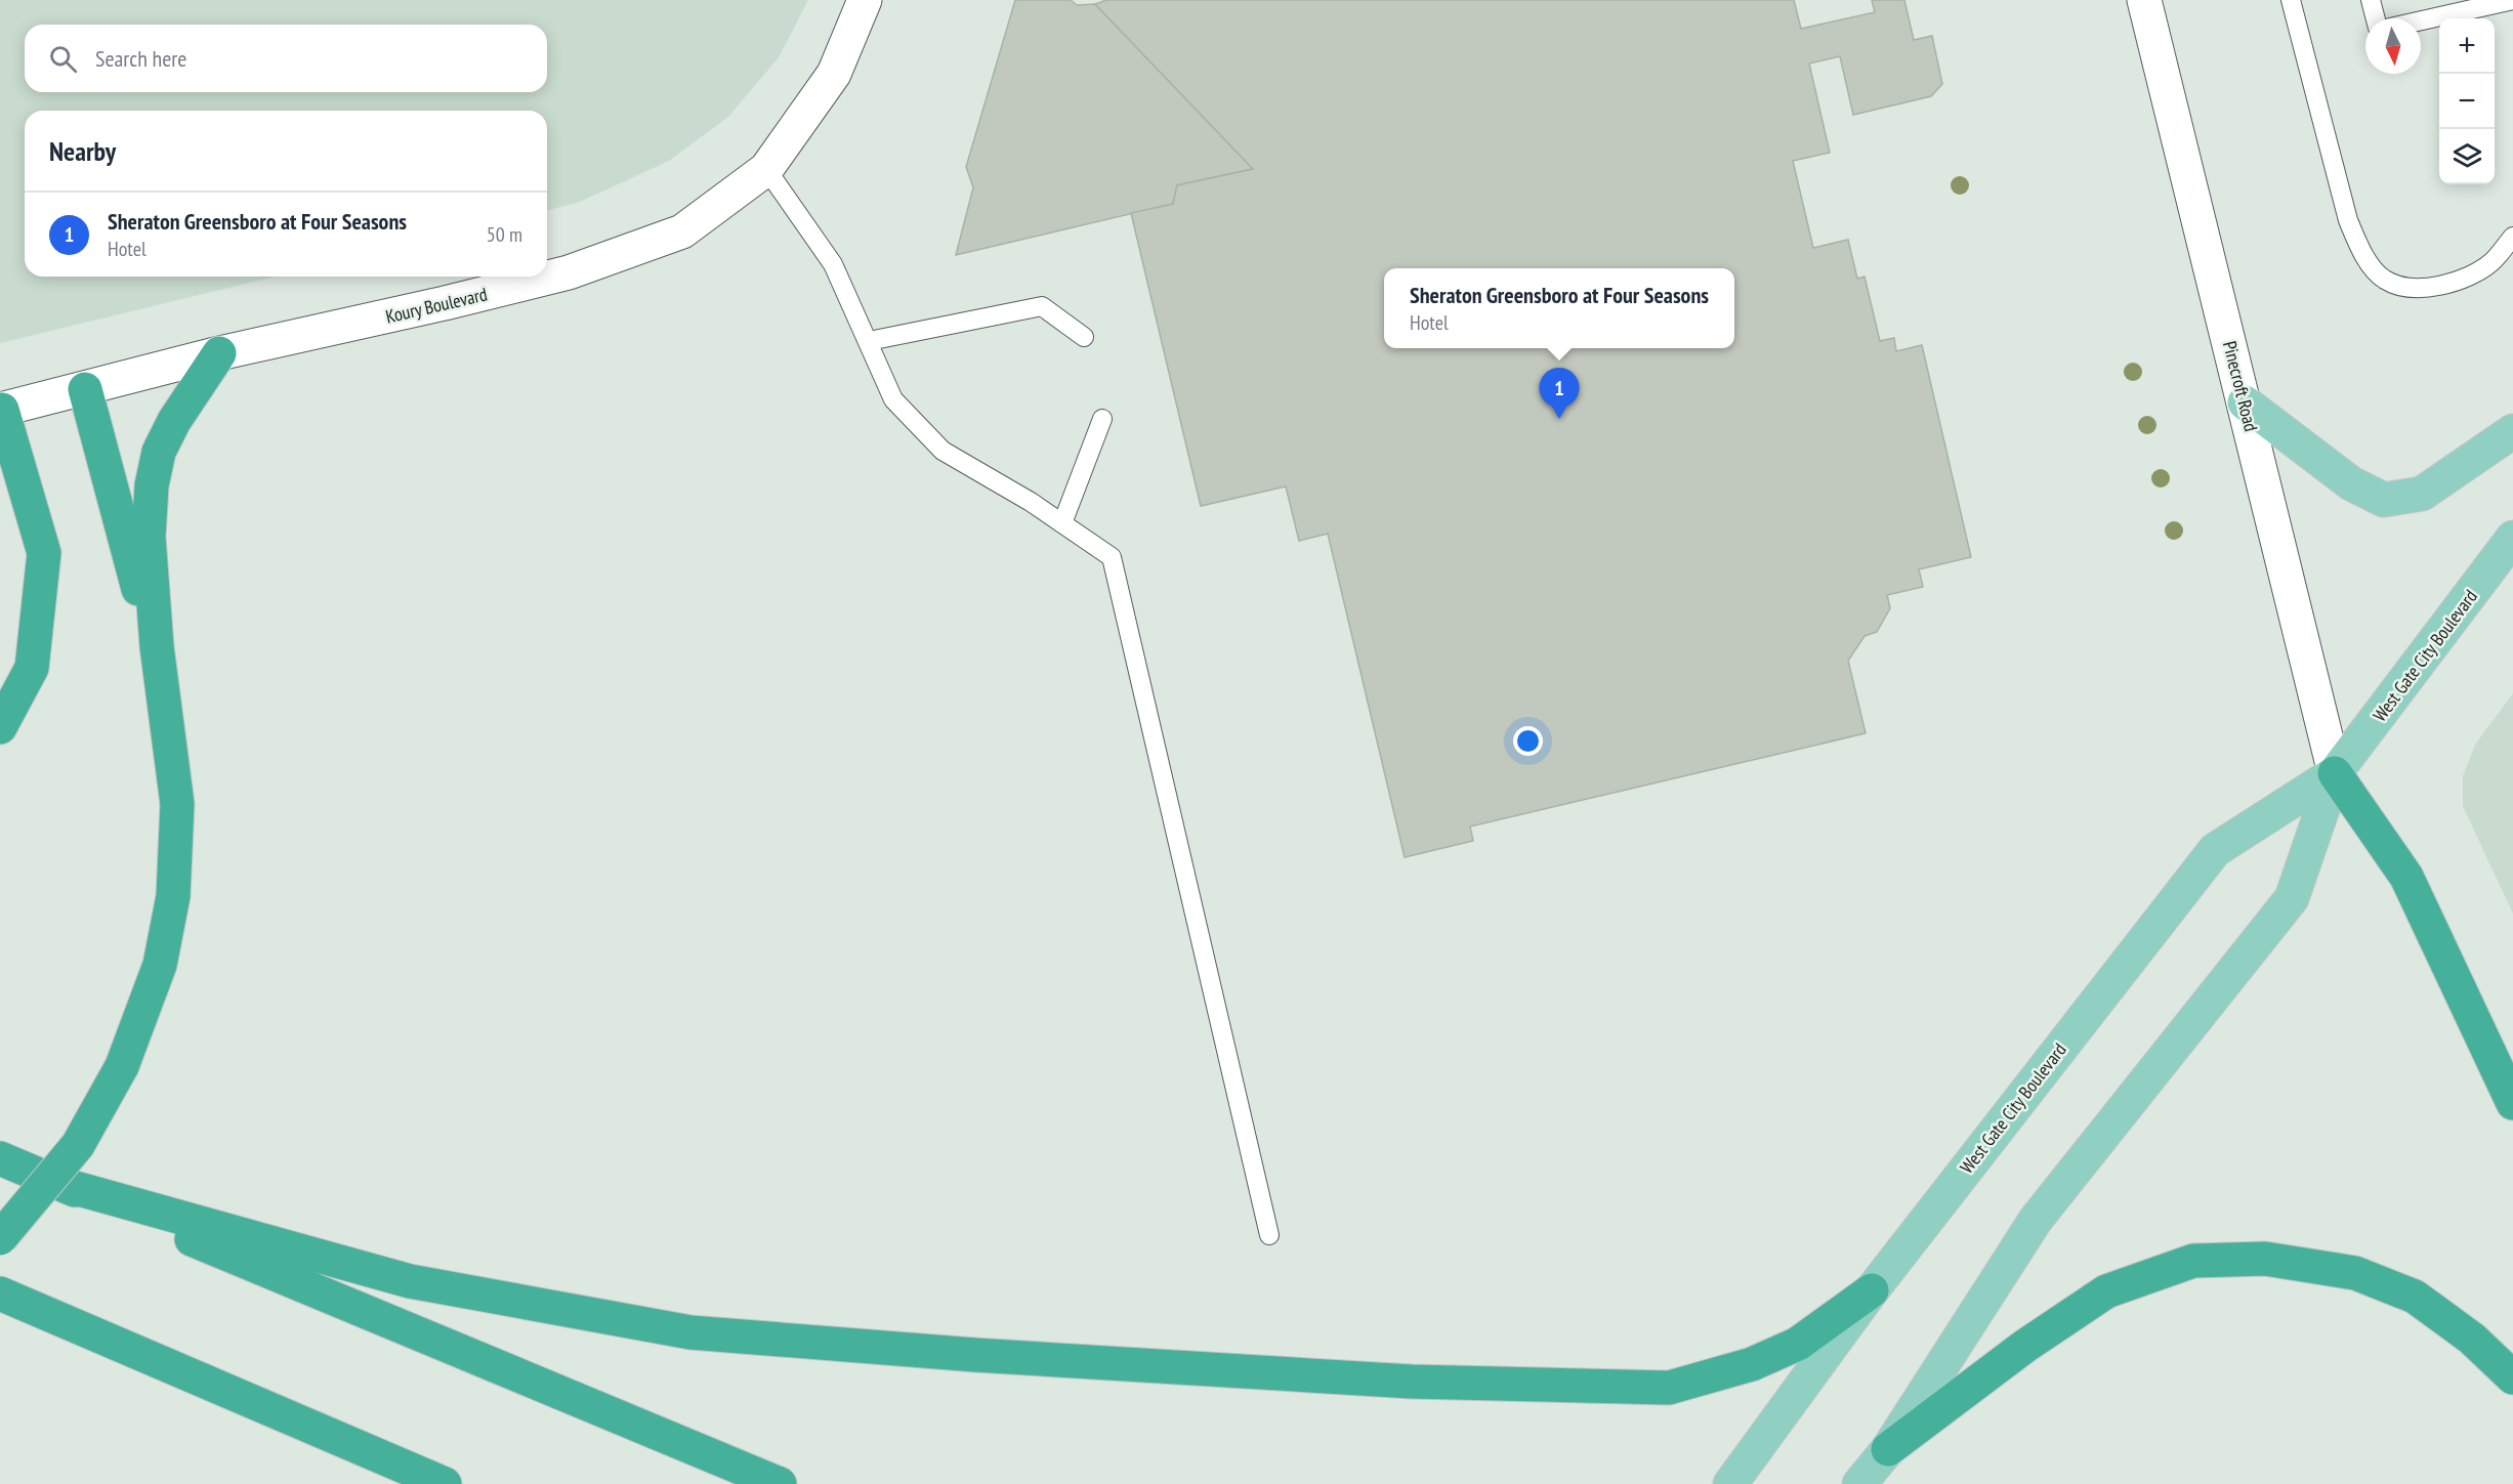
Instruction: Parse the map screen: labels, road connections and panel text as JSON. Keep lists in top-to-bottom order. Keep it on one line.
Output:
{"streets":{"main road":["West Gate City Boulevard"],"street":["Koury Boulevard","Pinecroft Road"]},"crossings":[["Pinecroft Road","West Gate City Boulevard"]],"north":"bottom","page":{"map_buttons":["+","−"],"search":"Search here","heading":"Nearby","list":[{"mark":"1","name":"Sheraton Greensboro at Four Seasons","note":"Hotel","value":"50 m"}],"popup":["Sheraton Greensboro at Four Seasons","Hotel"],"pins":"1"}}
